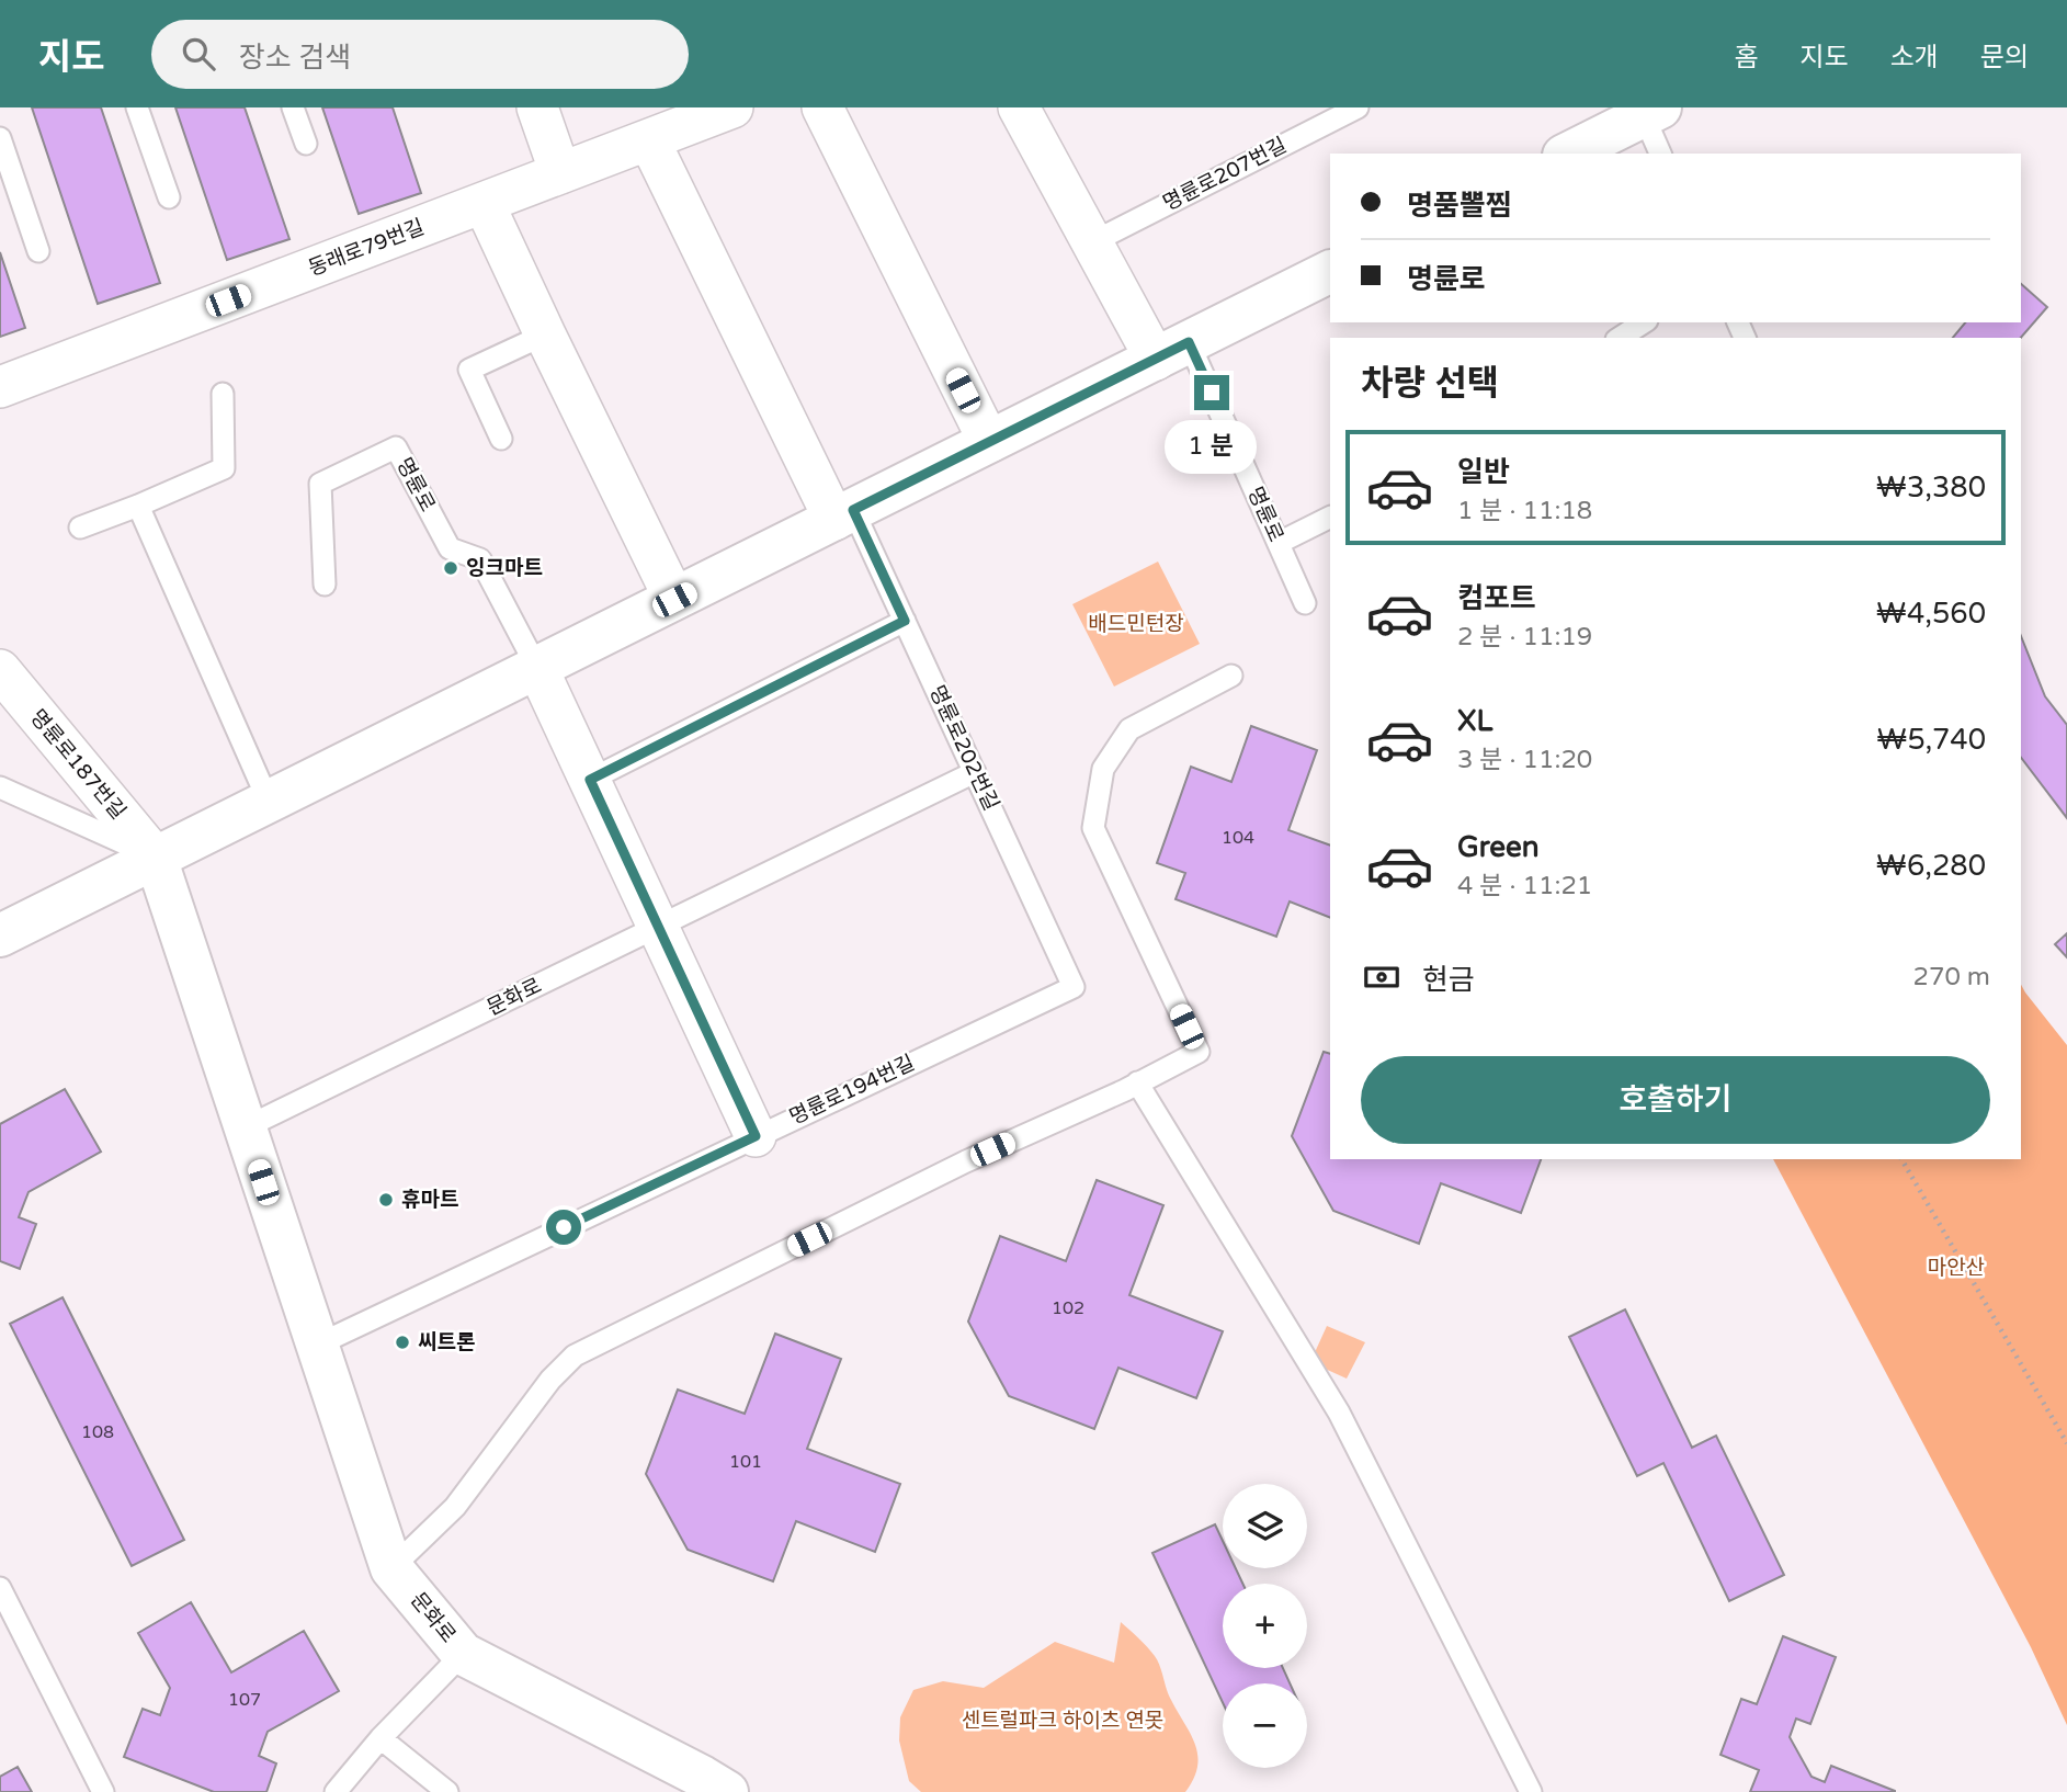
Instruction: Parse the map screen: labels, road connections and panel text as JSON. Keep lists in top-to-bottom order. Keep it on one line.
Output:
{"streets":{"main road":["문화로"],"street":["동래로79번길","명륜로187번길"],"lane":["명륜로207번길","명륜로","명륜로202번길","명륜로194번길"]},"crossings":[["명륜로202번길","명륜로194번길"],["명륜로187번길","문화로"]],"parks":["배드민턴장","마안산","센트럴파크 하이츠 연못"],"places":["잉크마트","휴마트","씨트론"],"house_numbers":["104","102","108","101","107"],"page":{"header":"지도","search":"장소 검색","nav":["홈","지도","소개","문의"],"banner":["명품뽈찜","명륜로"],"heading":"차량 선택","bubble":"1 분","list":[{"name":"일반","note":"1 분 · 11:18","value":"₩3,380"},{"name":"컴포트","note":"2 분 · 11:19","value":"₩4,560"},{"name":"XL","note":"3 분 · 11:20","value":"₩5,740"},{"name":"Green","note":"4 분 · 11:21","value":"₩6,280"}],"pay":["현금","270 m"],"buttons":"호출하기","map_buttons":["+","−"]}}
